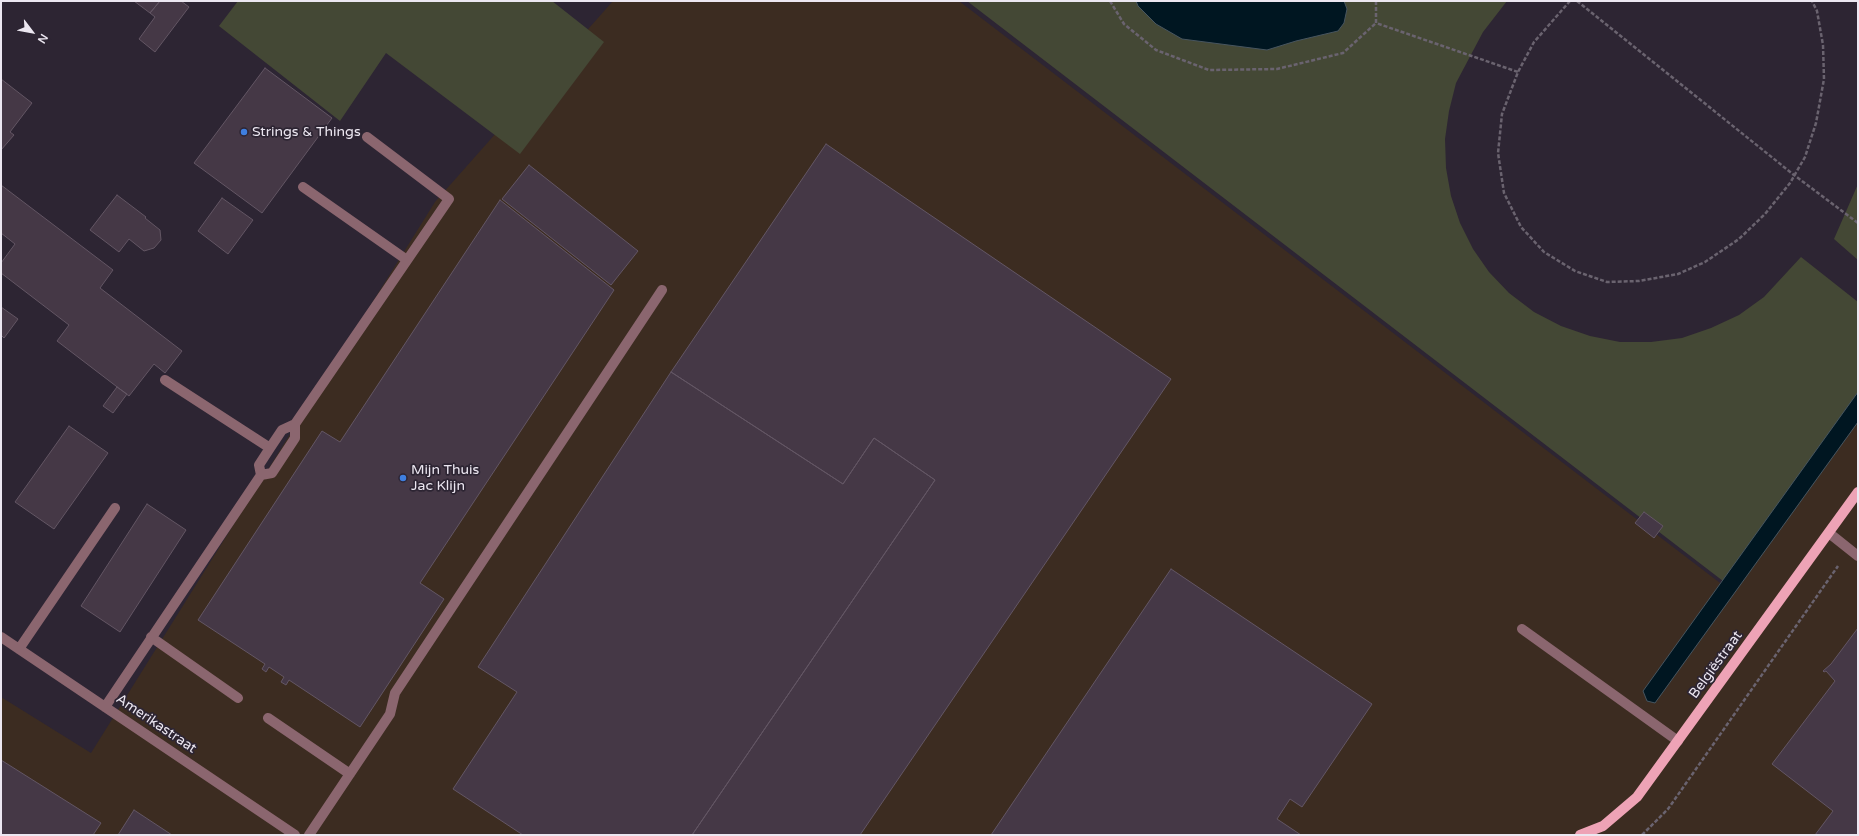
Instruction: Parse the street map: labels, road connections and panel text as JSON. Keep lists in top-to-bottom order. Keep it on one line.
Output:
{"streets":{"main road":["Belgiëstraat"],"street":["Amerikastraat"]},"places":["Strings & Things","Mijn Thuis Jac Klijn"],"north":"bottom right"}
